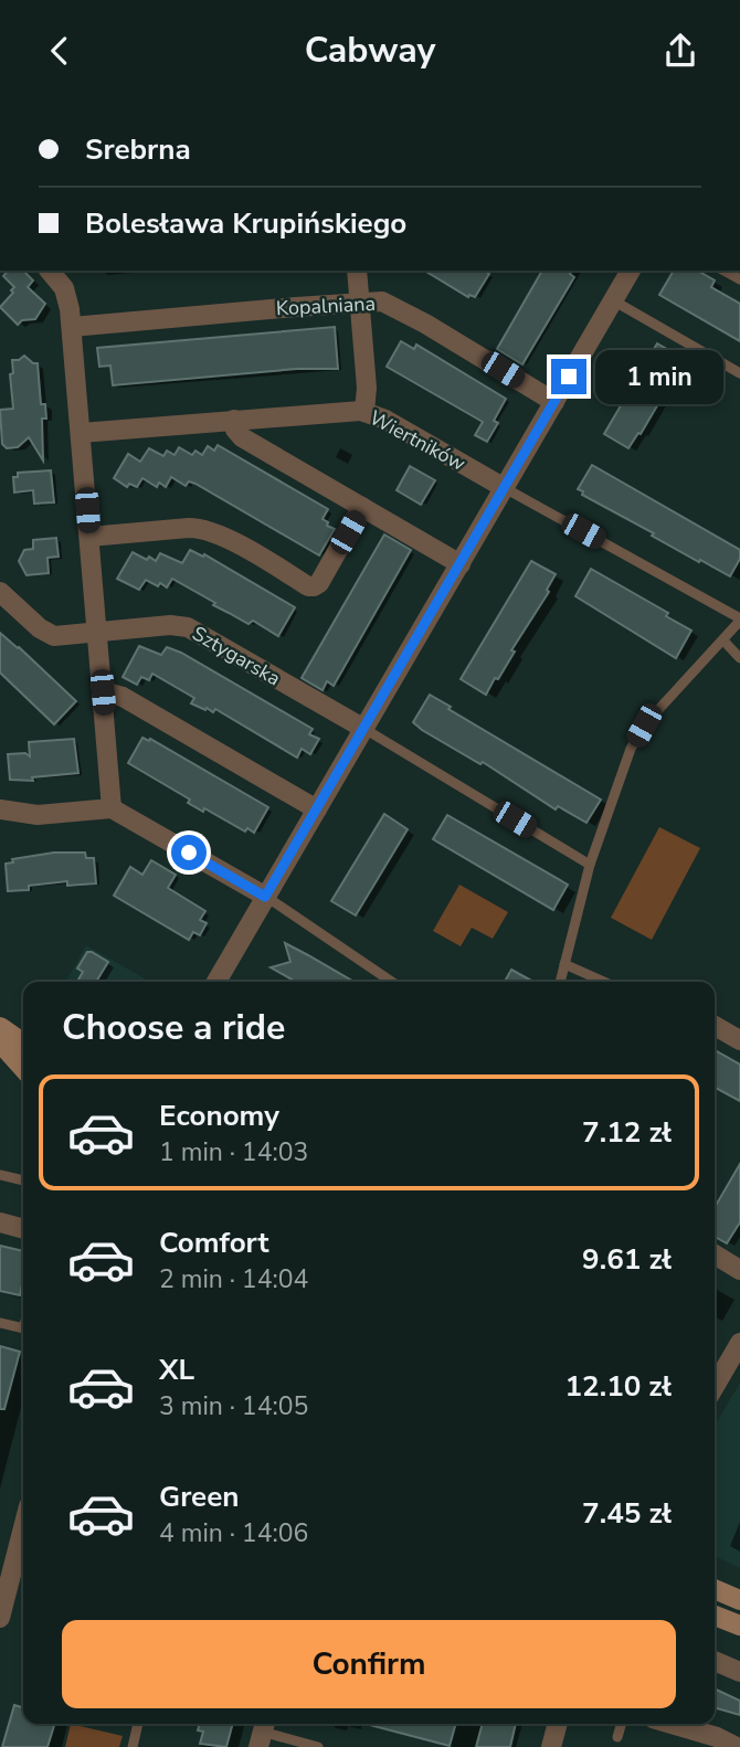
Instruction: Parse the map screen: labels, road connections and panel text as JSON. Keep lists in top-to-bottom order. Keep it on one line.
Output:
{"streets":{"street":["Kopalniana","Wiertników","Sztygarska"]},"page":{"header":"Cabway","banner":["Srebrna","Bolesława Krupińskiego"],"bubble":"1 min","heading":"Choose a ride","list":[{"name":"Economy","note":"1 min · 14:03","value":"7.12 zł"},{"name":"Comfort","note":"2 min · 14:04","value":"9.61 zł"},{"name":"XL","note":"3 min · 14:05","value":"12.10 zł"},{"name":"Green","note":"4 min · 14:06","value":"7.45 zł"}],"buttons":"Confirm"}}
